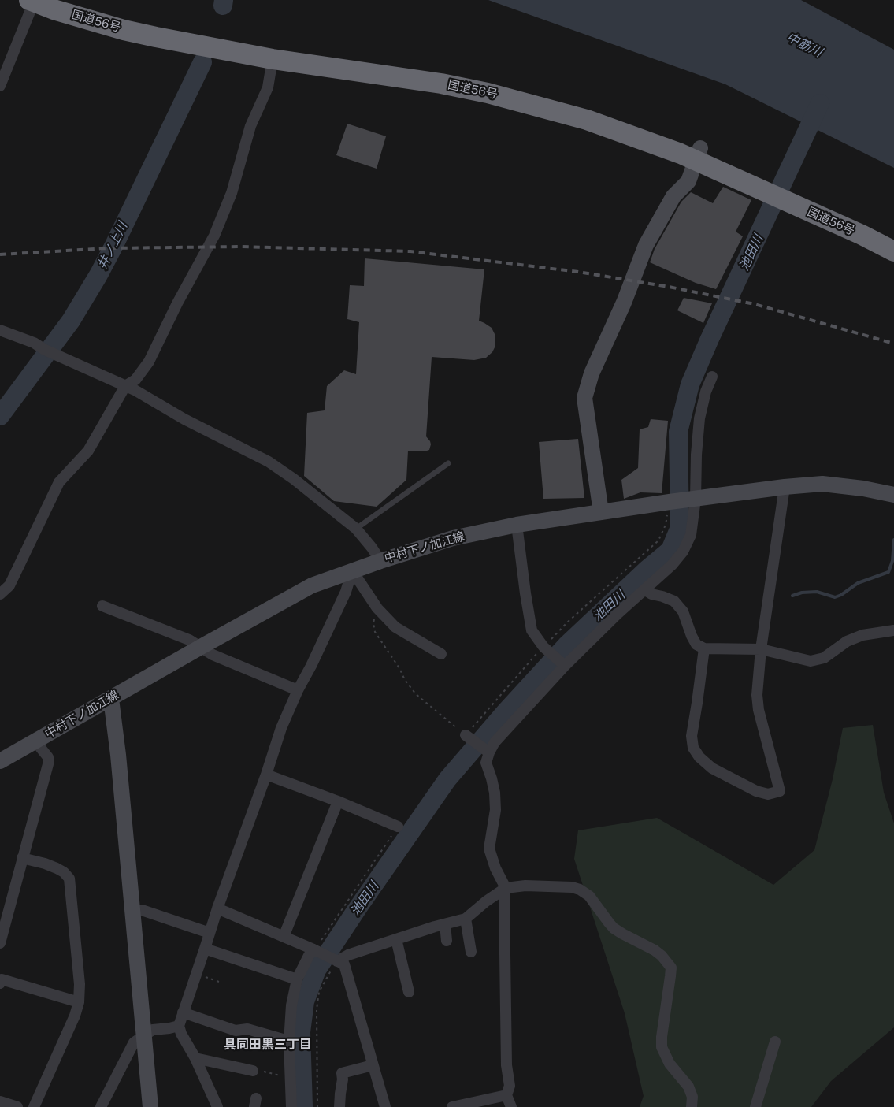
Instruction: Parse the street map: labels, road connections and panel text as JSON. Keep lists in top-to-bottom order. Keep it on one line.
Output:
{"streets":{"highway":["国道56号"],"main road":["中村下ノ加江線"]},"districts":["具同田黒三丁目"],"water":["中筋川","井ノ上川","池田川"]}
